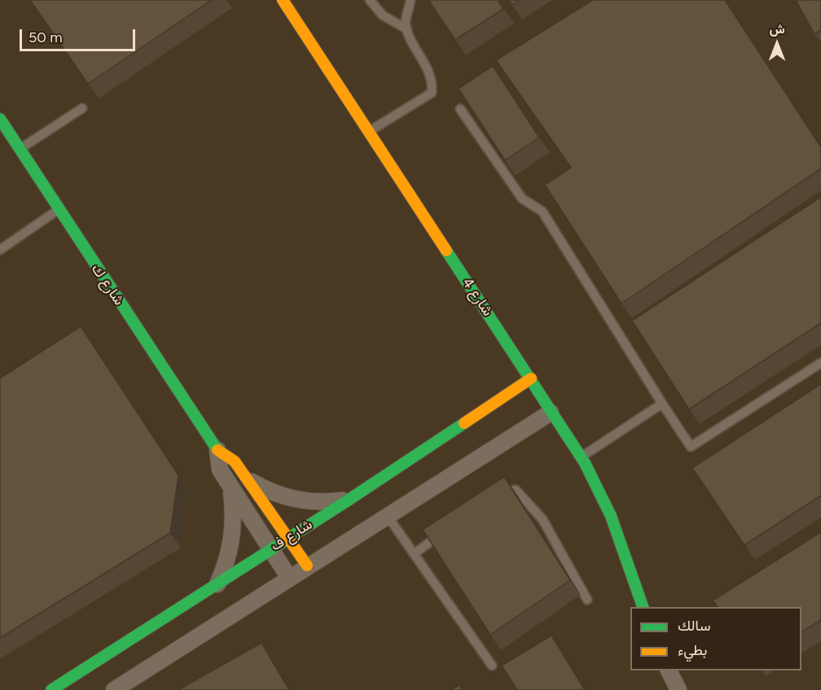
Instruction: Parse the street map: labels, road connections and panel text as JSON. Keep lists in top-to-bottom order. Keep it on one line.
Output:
{"streets":{"street":["شارع ك","شارع 4","شارع ف"]},"crossings":[["شارع ك","شارع ف"],["شارع 4","شارع ف"]],"legend":["سالك","بطيء"],"scale_bar":"50 m","north":"top"}
